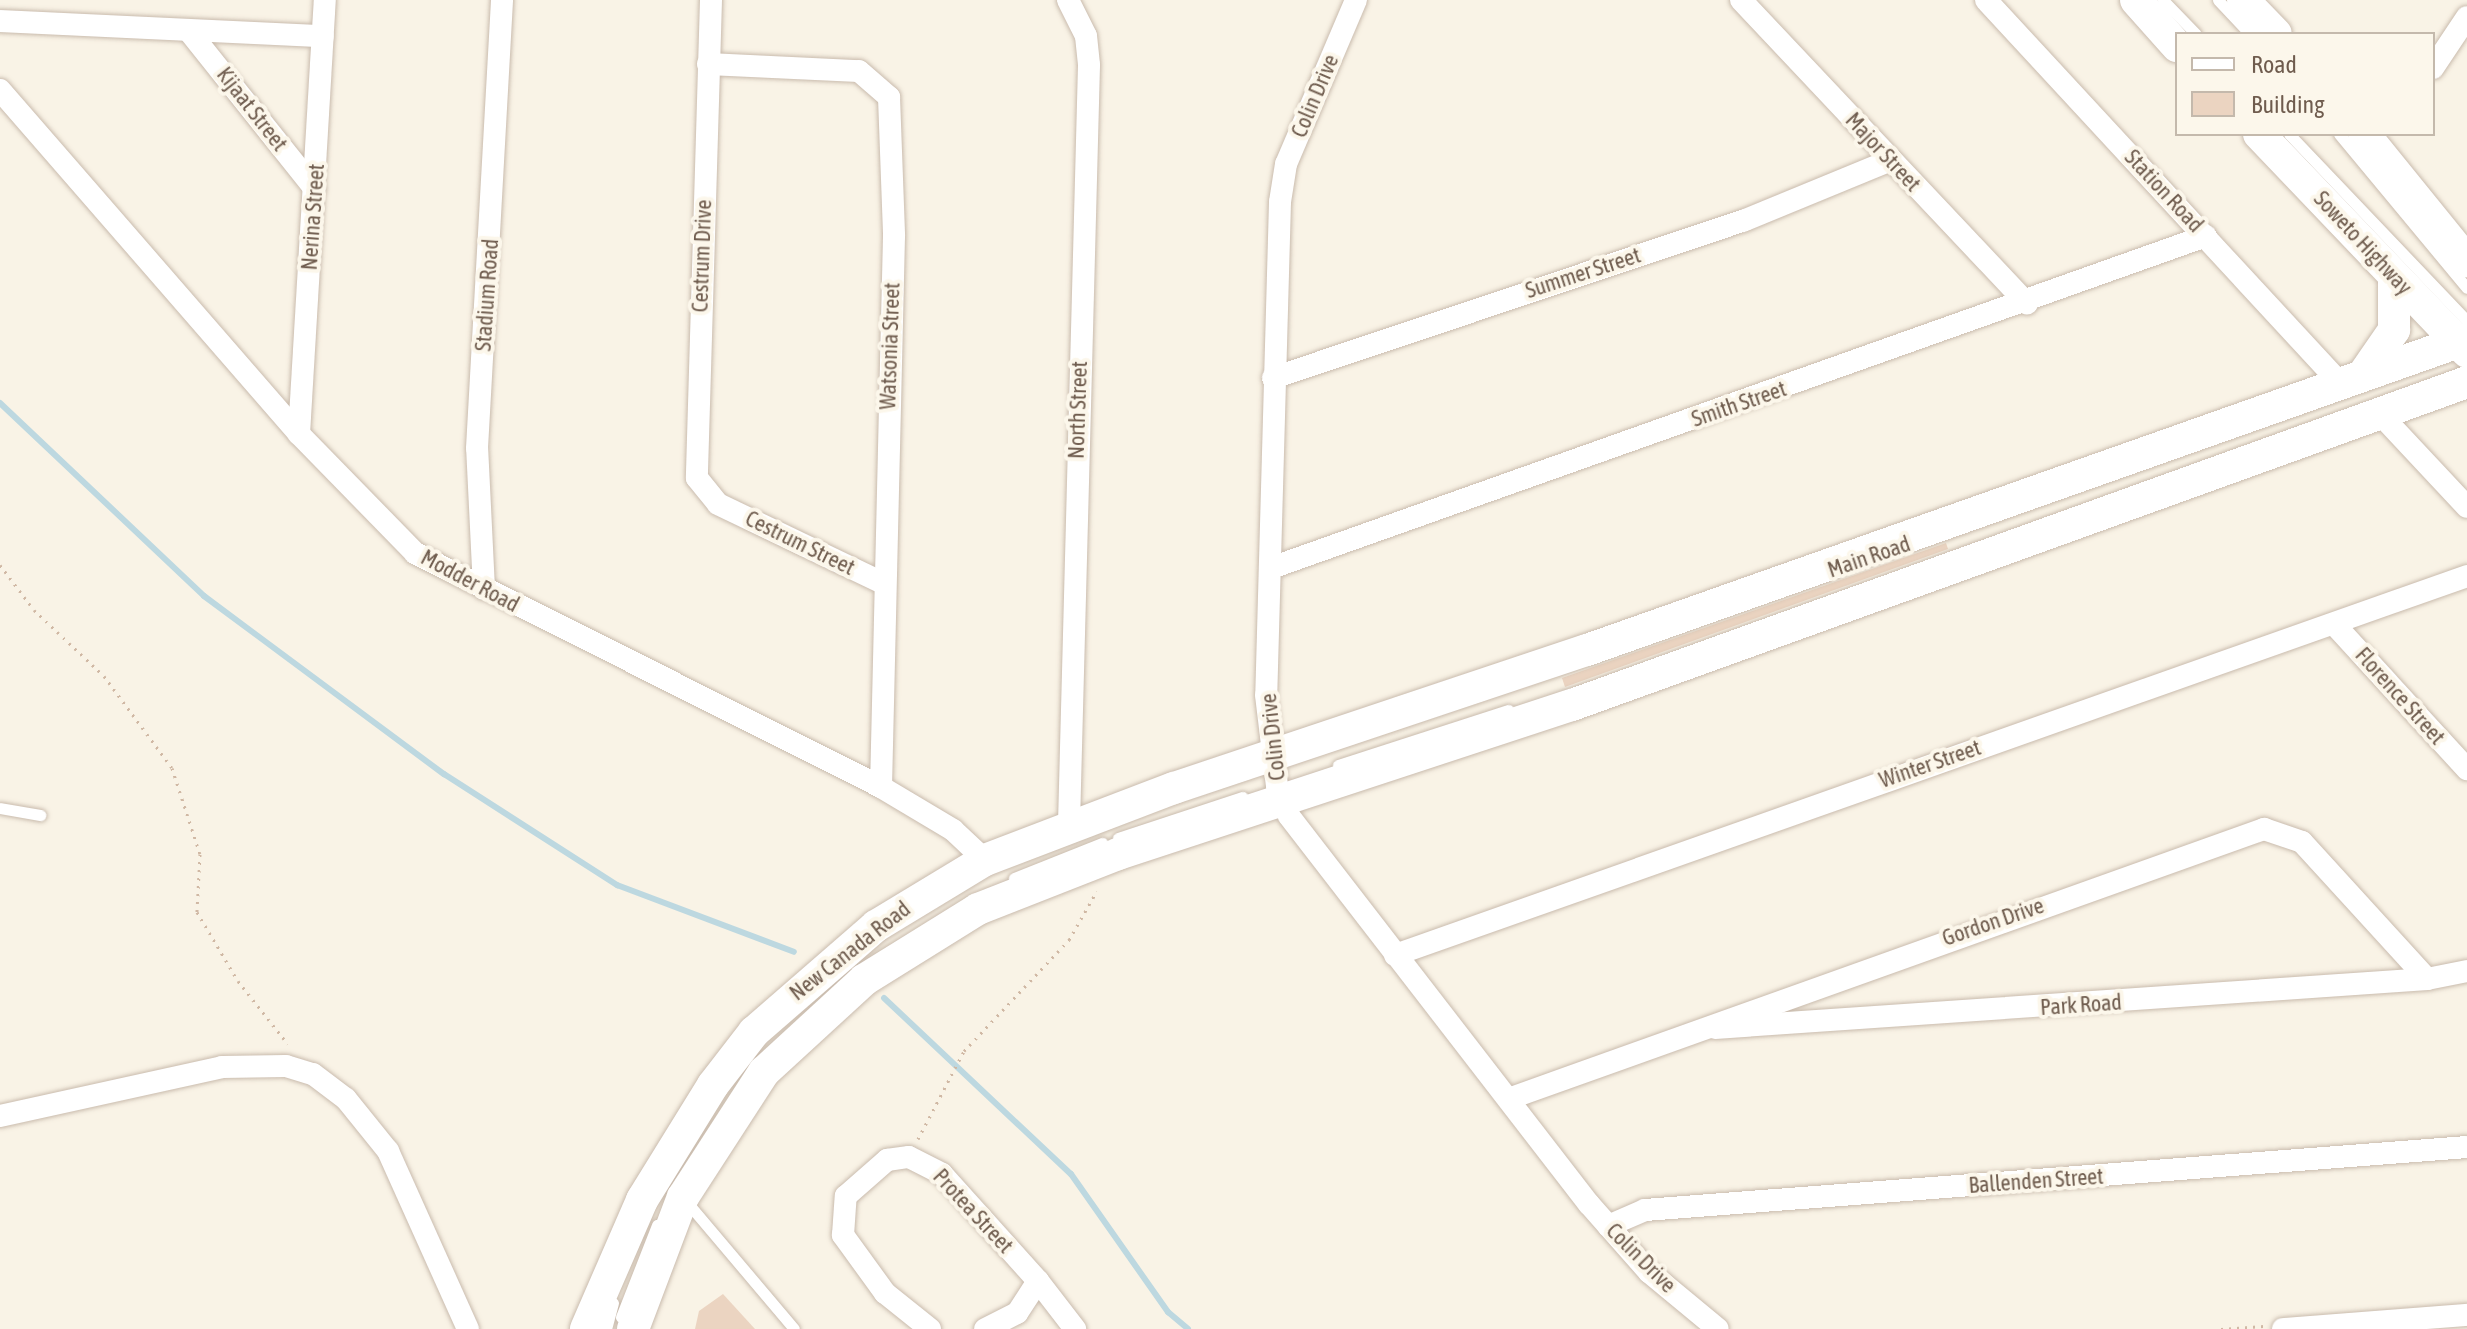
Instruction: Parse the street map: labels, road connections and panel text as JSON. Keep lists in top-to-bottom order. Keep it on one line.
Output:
{"streets":{"main road":["Soweto Highway","Main Road","New Canada Road"],"street":["Colin Drive","Kijaat Street","Major Street","Station Road","Nerina Street","Cestrum Drive","Summer Street","Stadium Road","Watsonia Street","Smith Street","North Street","Cestrum Street","Modder Road","Florence Street","Winter Street","Gordon Drive","Park Road","Ballenden Street","Protea Street"]},"crossings":[["Colin Drive","Summer Street"],["Colin Drive","Smith Street"],["Colin Drive","Main Road"],["Colin Drive","Winter Street"],["Colin Drive","Gordon Drive"],["Colin Drive","New Canada Road"],["Colin Drive","Ballenden Street"],["Kijaat Street","Nerina Street"],["Major Street","Summer Street"],["Major Street","Smith Street"],["Station Road","Smith Street"],["Station Road","Main Road"],["Nerina Street","Modder Road"],["Soweto Highway","Main Road"],["Cestrum Drive","Watsonia Street"],["Cestrum Drive","Cestrum Street"],["Stadium Road","Modder Road"],["Watsonia Street","Cestrum Street"],["Watsonia Street","Modder Road"],["North Street","New Canada Road"],["Main Road","New Canada Road"],["Modder Road","New Canada Road"],["Florence Street","Winter Street"],["Gordon Drive","Park Road"]],"legend":["Road","Building"]}
